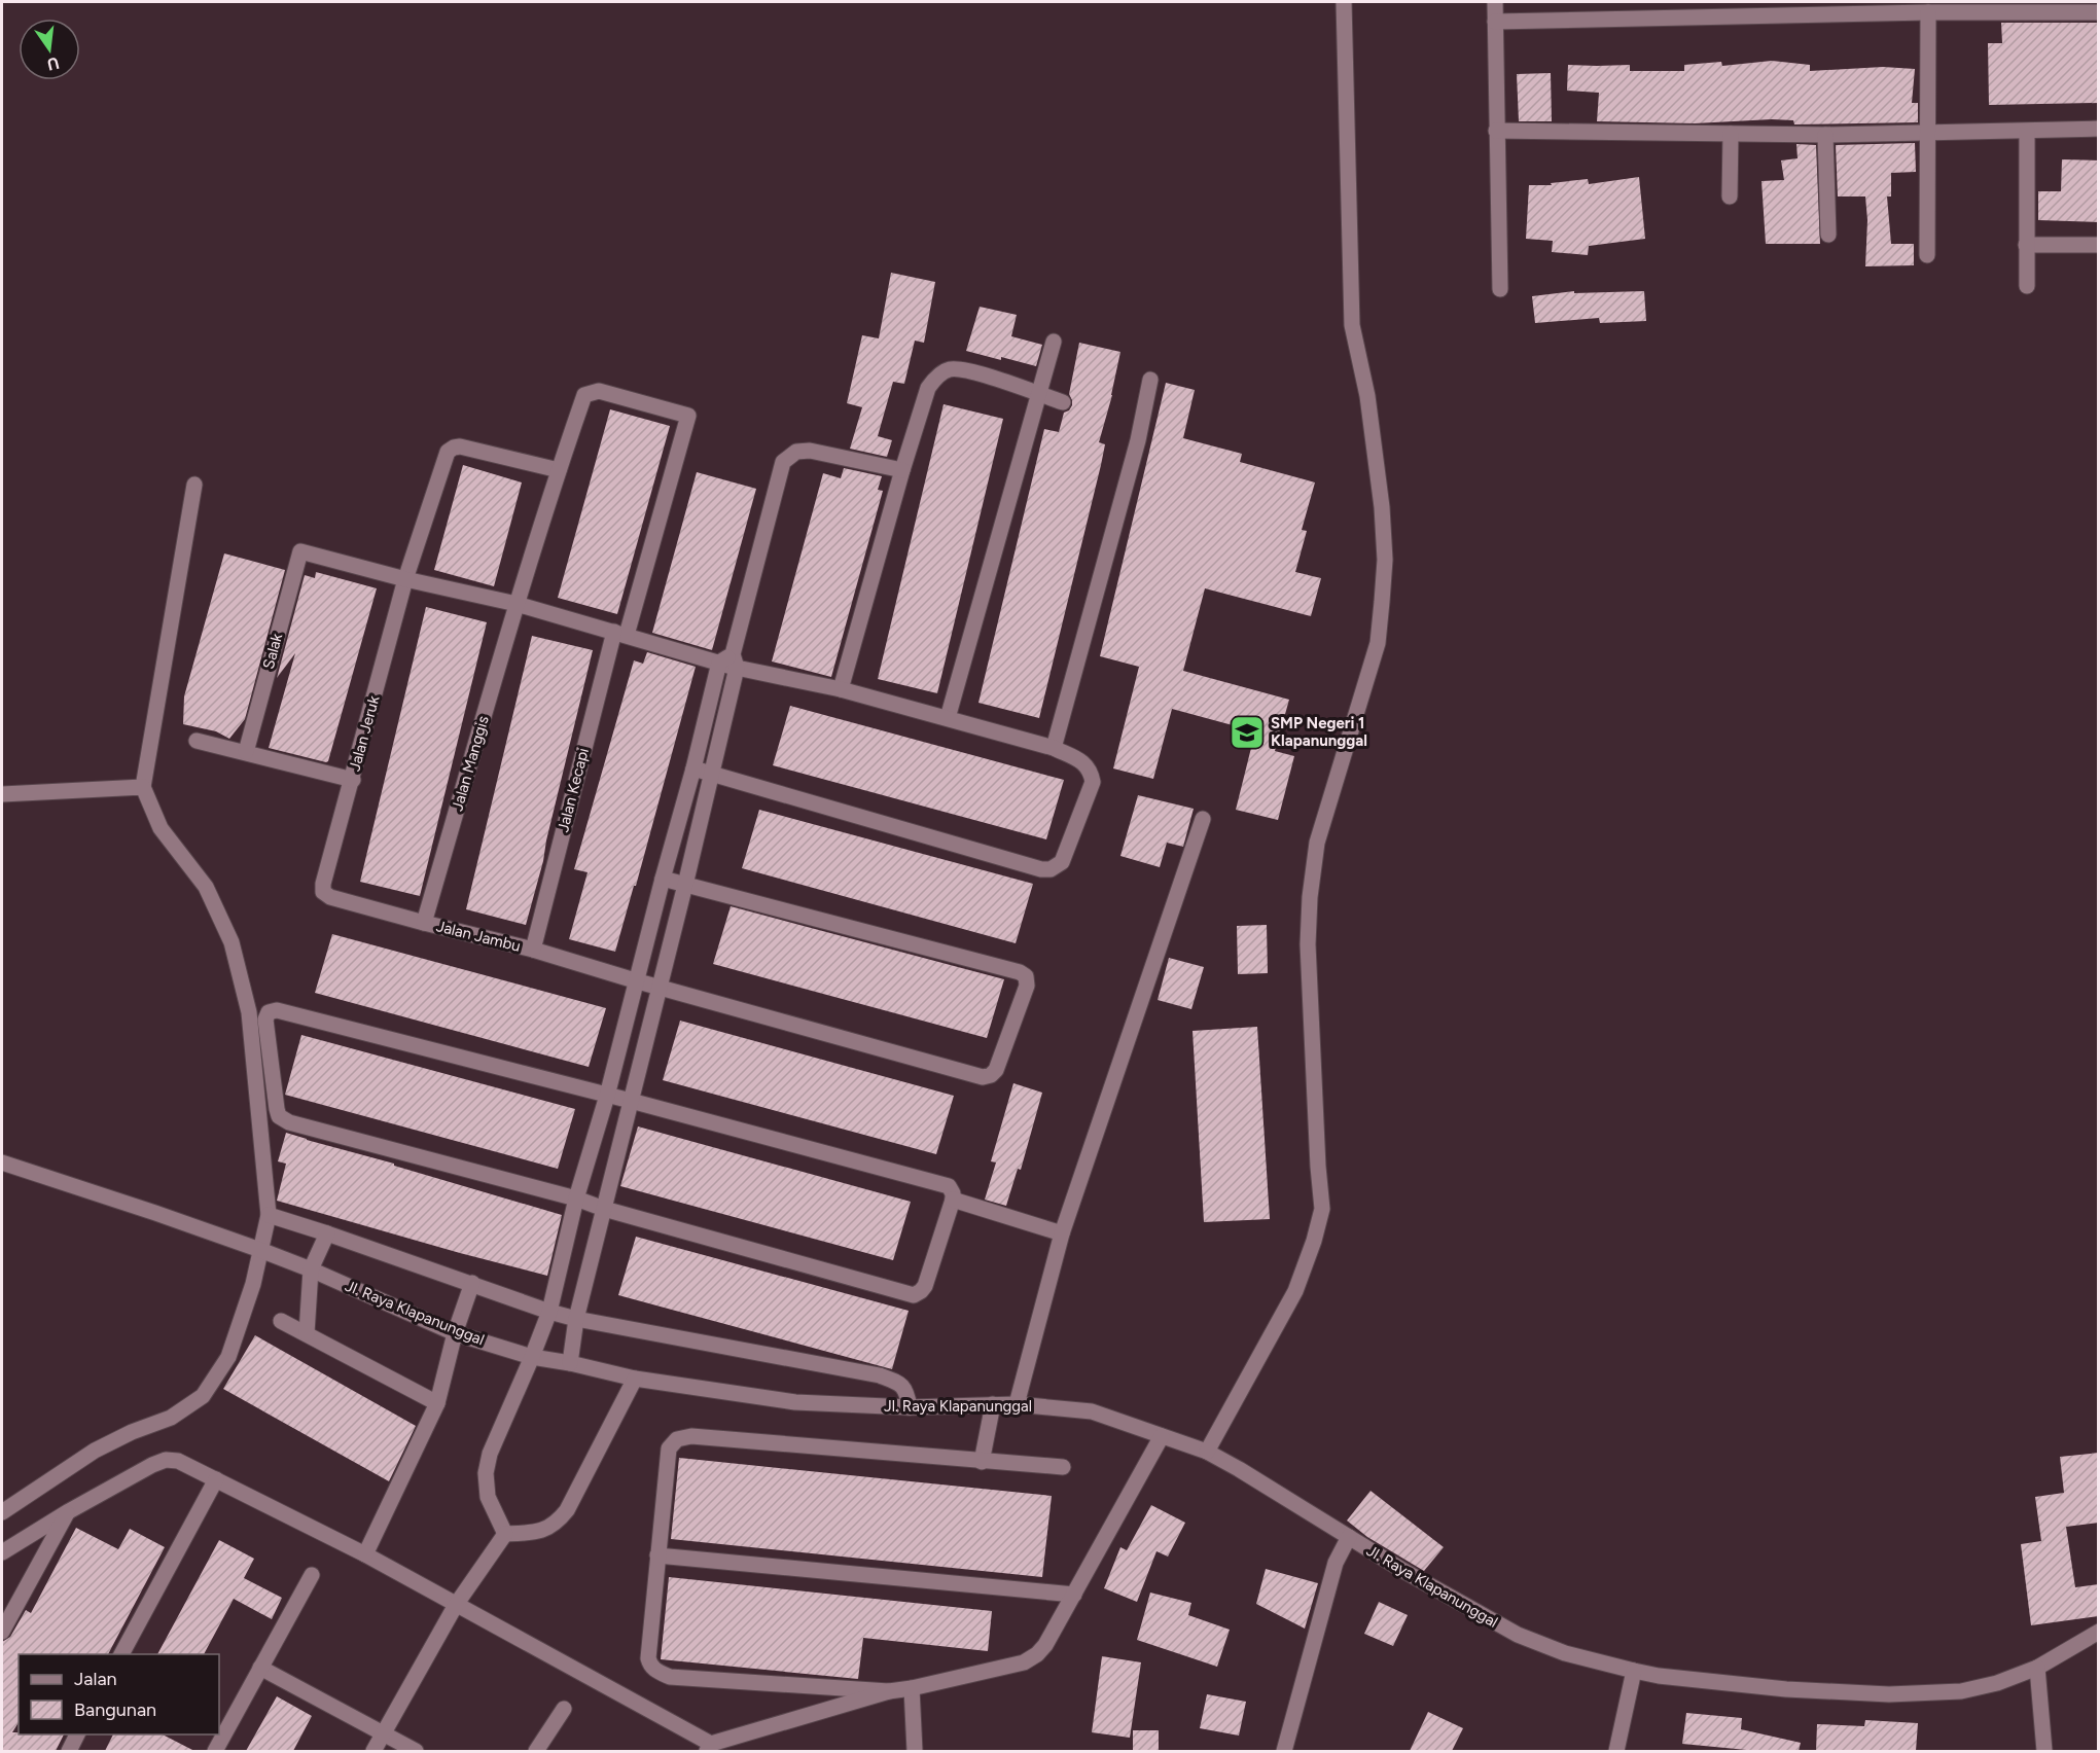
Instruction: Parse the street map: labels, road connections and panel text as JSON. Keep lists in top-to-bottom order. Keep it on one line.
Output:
{"streets":{"street":["Salak","Jalan Jeruk","Jalan Manggis","Jalan Kecapi","Jalan Jambu","Jl. Raya Klapanunggal"]},"crossings":[["Salak","Jalan Jeruk"],["Jalan Jeruk","Jalan Manggis"],["Jalan Jeruk","Jalan Kecapi"],["Jalan Jeruk","Jalan Jambu"],["Jalan Manggis","Jalan Kecapi"],["Jalan Manggis","Jalan Jambu"],["Jalan Kecapi","Jalan Jambu"]],"places":{"school or university":["SMP Negeri 1 Klapanunggal"]},"legend":["Jalan","Bangunan"],"north":"bottom"}
